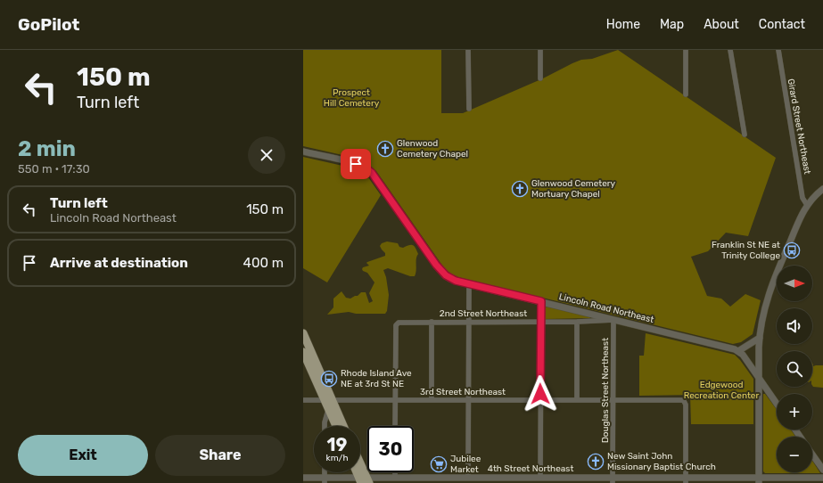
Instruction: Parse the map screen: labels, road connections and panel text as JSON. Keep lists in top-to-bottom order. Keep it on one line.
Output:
{"streets":{"street":["Girard Street Northeast","Lincoln Road Northeast","2nd Street Northeast","Douglas Street Northeast","3rd Street Northeast","4th Street Northeast"]},"crossings":[["Lincoln Road Northeast","2nd Street Northeast"],["Lincoln Road Northeast","Douglas Street Northeast"],["2nd Street Northeast","Douglas Street Northeast"],["2nd Street Northeast","3rd Street Northeast"],["Douglas Street Northeast","3rd Street Northeast"],["Douglas Street Northeast","4th Street Northeast"],["3rd Street Northeast","4th Street Northeast"]],"parks":["Prospect Hill Cemetery","Edgewood Recreation Center"],"places":{"church":["Glenwood Cemetery Chapel","Glenwood Cemetery Mortuary Chapel","New Saint John Missionary Baptist Church"],"bus stop":["Franklin St NE at Trinity College","Rhode Island Ave NE at 3rd St NE"],"supermarket":["Jubilee Market"]},"north":"right","page":{"header":"GoPilot","nav":["Home","Map","About","Contact"],"turn":["150 m","Turn left"],"heading":["2 min","550 m · 17:30"],"list":[{"name":"Turn left","note":"Lincoln Road Northeast","value":"150 m"},{"name":"Arrive at destination","value":"400 m"}],"map_buttons":["+","−"],"speed":"19 km/h","limit":"30","buttons":["Exit","Share"]}}
